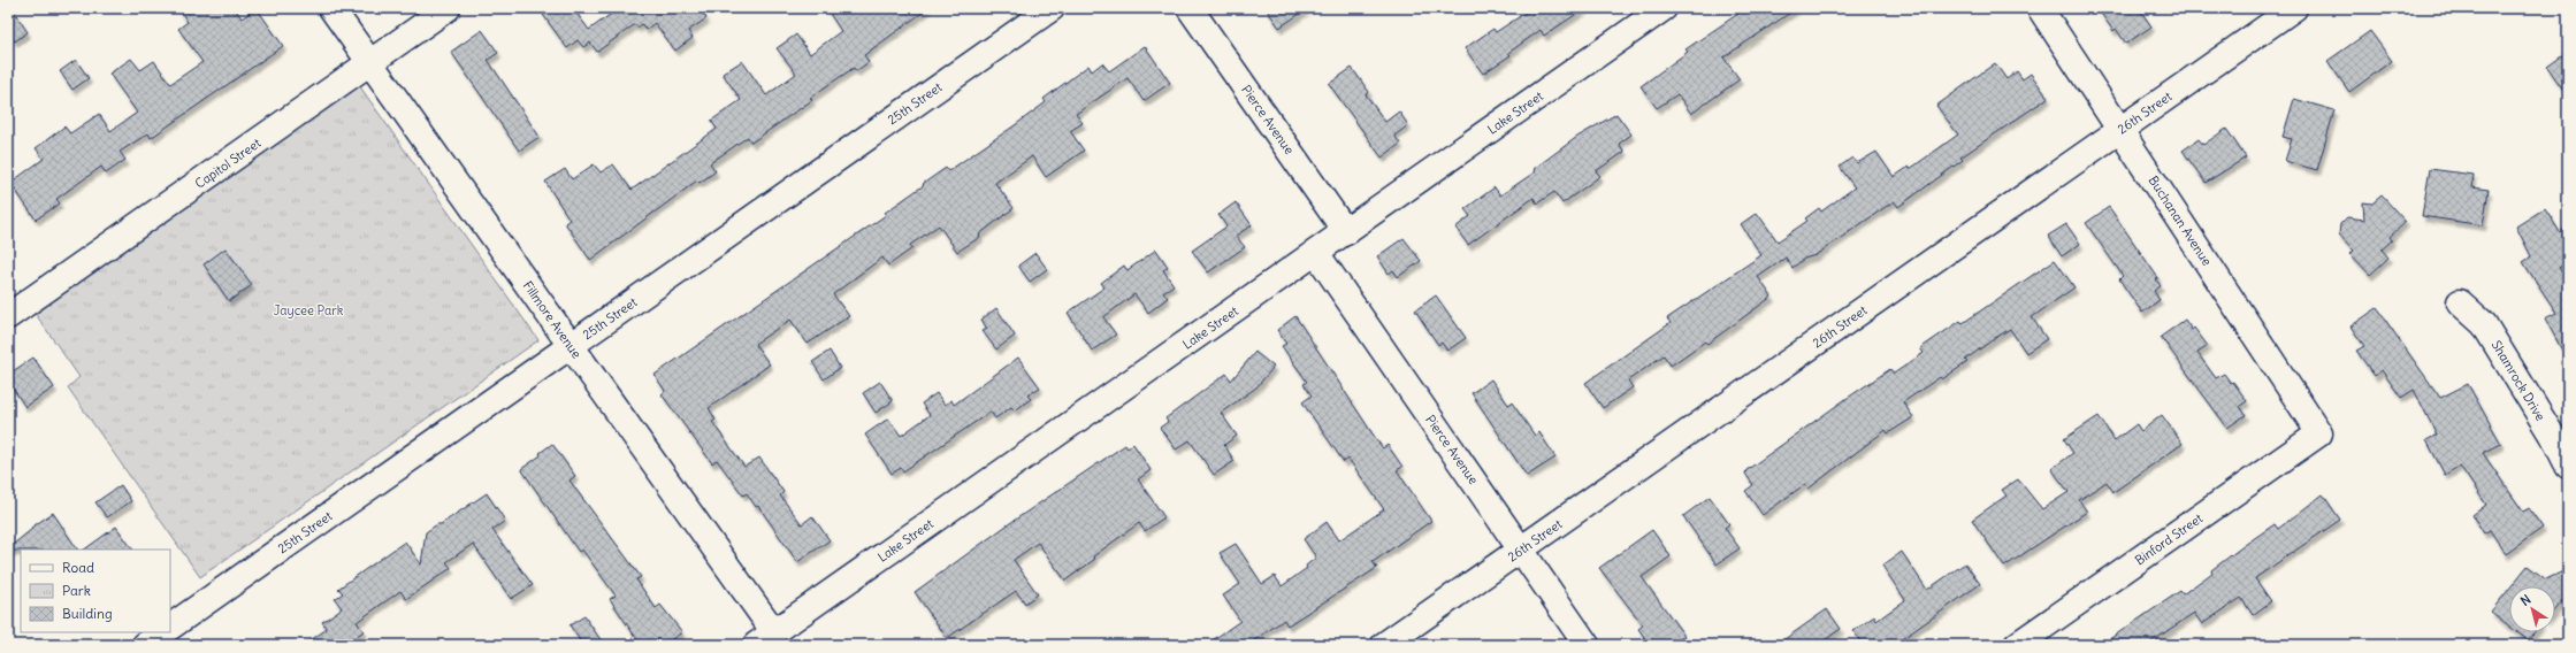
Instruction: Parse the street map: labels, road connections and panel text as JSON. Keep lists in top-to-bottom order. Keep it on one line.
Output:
{"streets":{"street":["25th Street","Lake Street","26th Street","Pierce Avenue","Capitol Street","Buchanan Avenue","Fillmore Avenue","Shamrock Drive","Binford Street"]},"crossings":[["25th Street","Fillmore Avenue"],["Lake Street","Pierce Avenue"],["Lake Street","Fillmore Avenue"],["26th Street","Pierce Avenue"],["26th Street","Buchanan Avenue"],["Capitol Street","Fillmore Avenue"],["Buchanan Avenue","Binford Street"]],"parks":["Jaycee Park"],"legend":["Road","Park","Building"],"north":"top left"}
